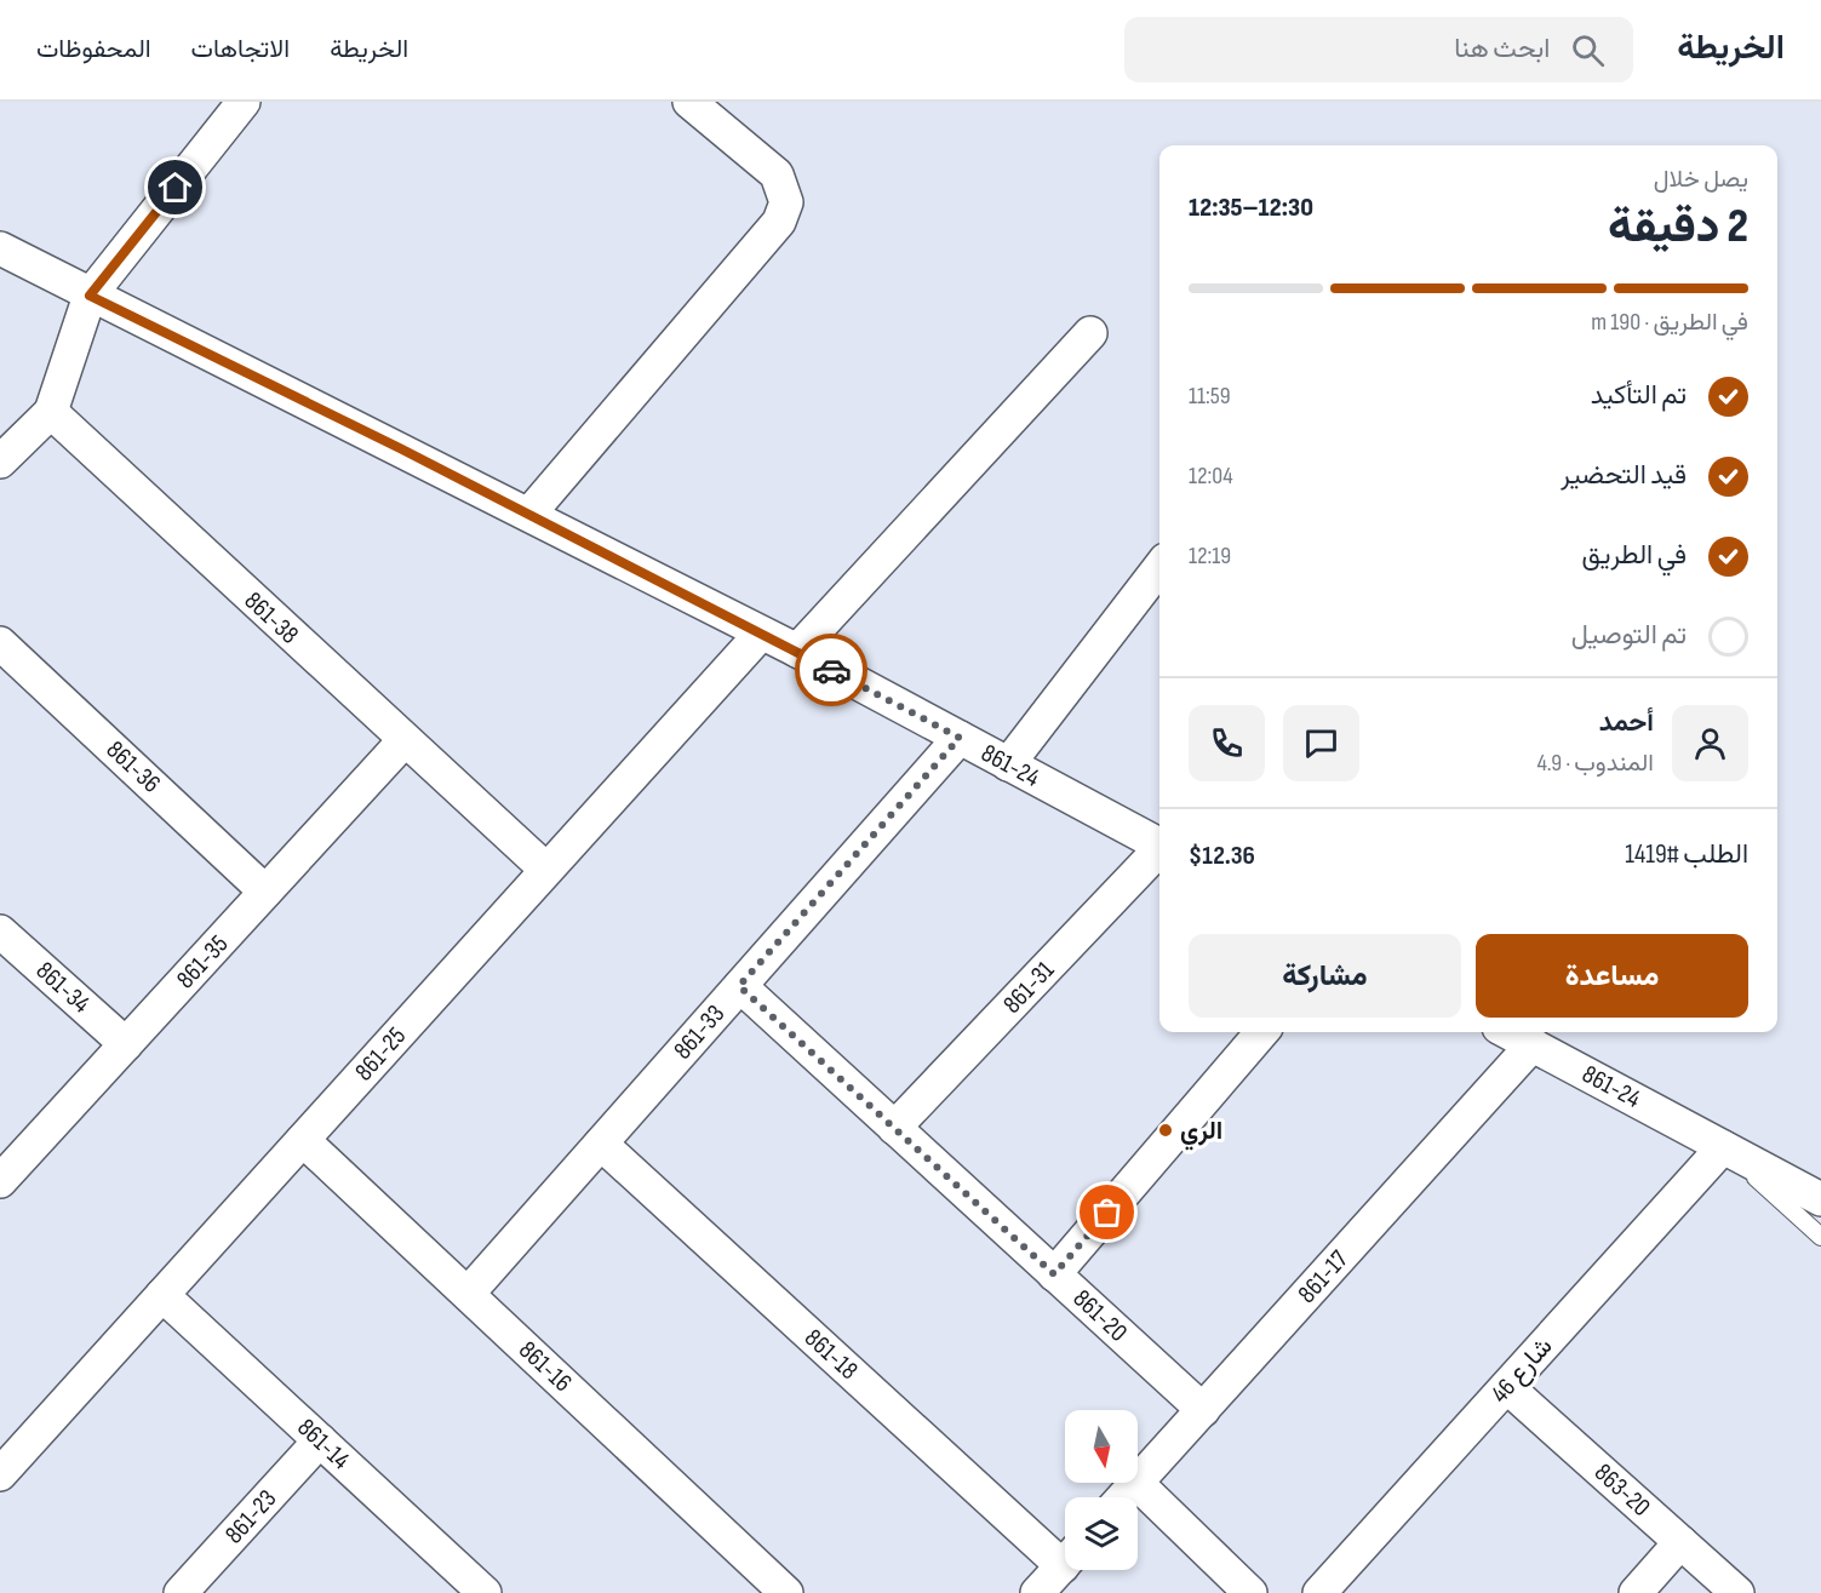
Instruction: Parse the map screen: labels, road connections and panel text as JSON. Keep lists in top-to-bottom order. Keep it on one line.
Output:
{"streets":{"street":["861-38","861-24","861-36","861-35","861-34","861-31","861-33","861-25","861-17","861-20","861-18","861-16","شارع 46","861-14","863-20","861-23"]},"crossings":[["861-38","861-35"],["861-38","861-25"],["861-24","861-33"],["861-24","861-25"],["861-24","861-17"],["861-24","شارع 46"],["861-36","861-35"],["861-35","861-34"],["861-31","861-20"],["861-33","861-20"],["861-33","861-18"],["861-33","861-16"],["861-25","861-16"],["861-25","861-14"],["861-17","861-20"],["شارع 46","863-20"],["861-14","861-23"]],"places":["الري"],"north":"bottom","page":{"header":"الخريطة","search":"ابحث هنا","nav":["الخريطة","الاتجاهات","المحفوظات"],"heading":["2 دقيقة","يصل خلال","12:30–12:35"],"panel":["أحمد","المندوب · 4.9","الطلب #1419","$12.36"],"bar":"في الطريق · 190 m","list":[["تم التأكيد","11:59"],["قيد التحضير","12:04"],["في الطريق","12:19"],"تم التوصيل"],"buttons":["مساعدة","مشاركة"]}}
